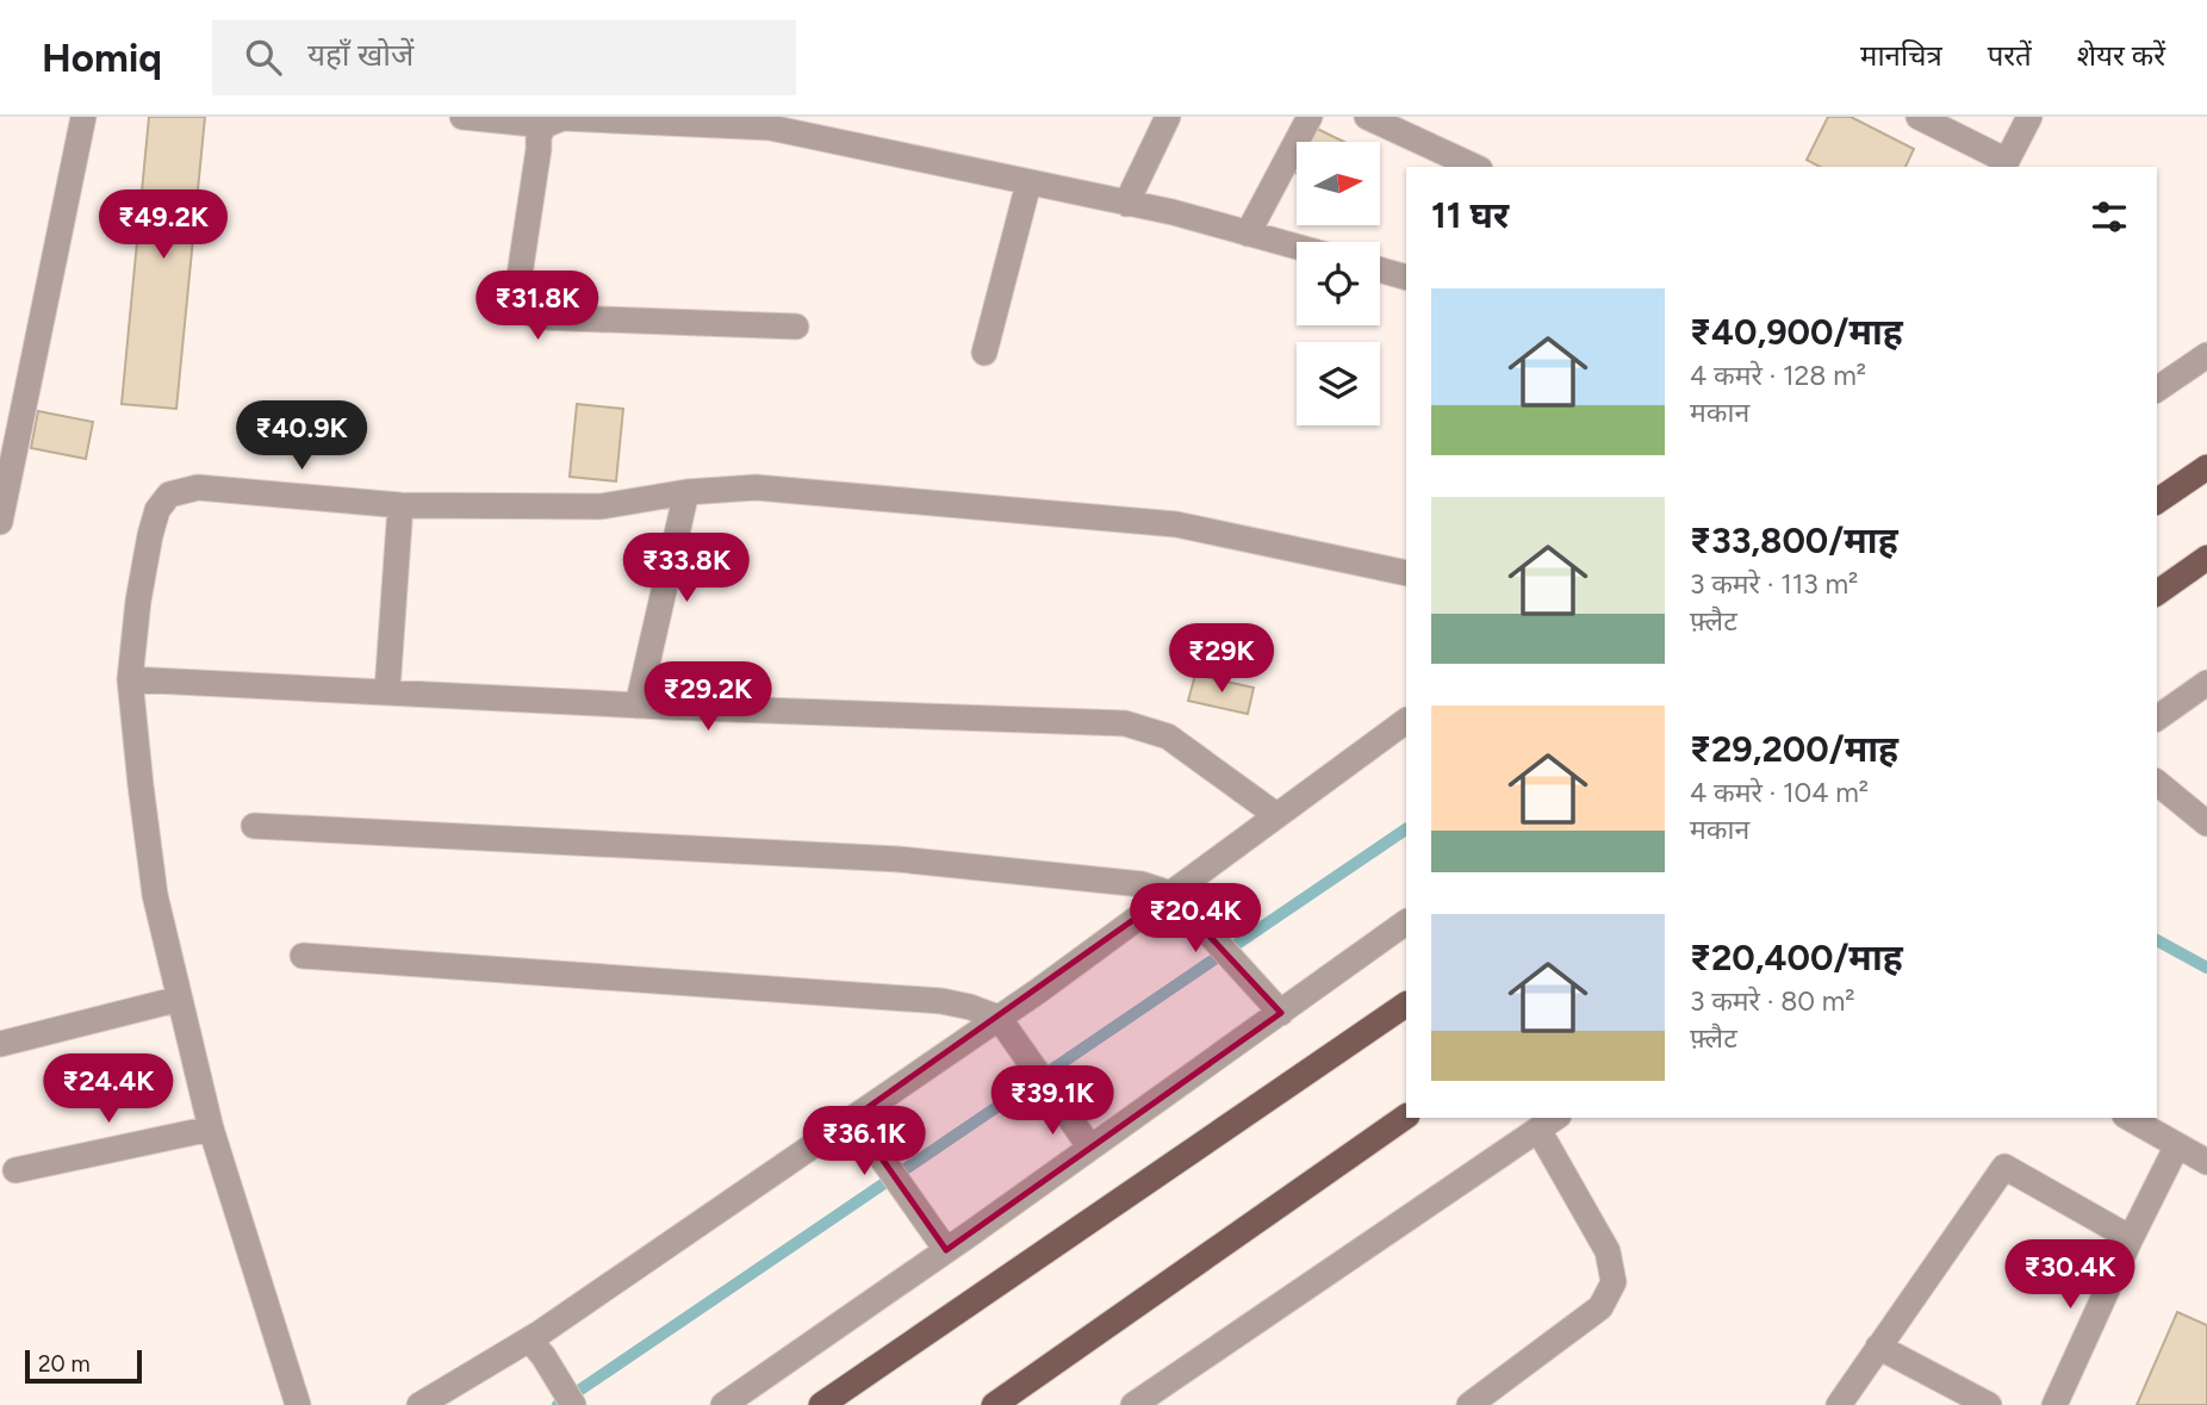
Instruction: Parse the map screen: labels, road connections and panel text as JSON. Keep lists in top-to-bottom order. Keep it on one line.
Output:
{"scale_bar":"20 m","north":"right","page":{"header":"Homiq","search":"यहाँ खोजें","nav":["मानचित्र","परतें","शेयर करें"],"heading":"11 घर","price":["₹49.2K","₹31.8K","₹40.9K","₹33.8K","₹29K","₹29.2K","₹20.4K","₹24.4K","₹39.1K","₹36.1K","₹30.4K"],"list":[{"name":"₹40,900/माह","note":"4 कमरे · 128 m² · मकान"},{"name":"₹33,800/माह","note":"3 कमरे · 113 m² · फ़्लैट"},{"name":"₹29,200/माह","note":"4 कमरे · 104 m² · मकान"},{"name":"₹20,400/माह","note":"3 कमरे · 80 m² · फ़्लैट"}],"scale":"20 m"}}
